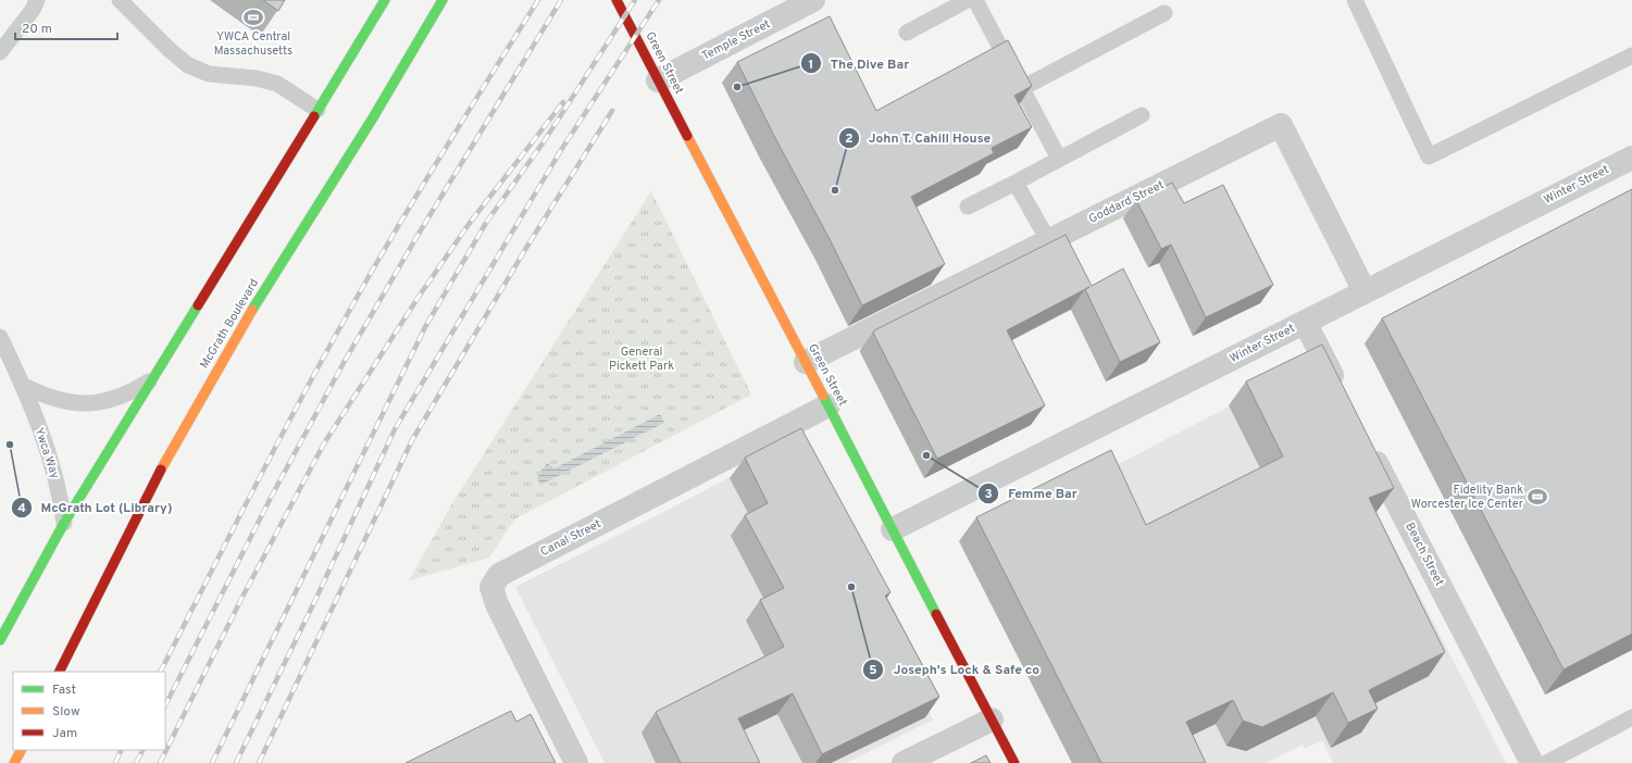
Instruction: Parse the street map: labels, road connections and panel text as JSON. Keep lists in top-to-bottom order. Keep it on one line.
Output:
{"streets":{"main road":["Green Street","McGrath Boulevard"],"street":["Temple Street","Winter Street","Goddard Street","Canal Street","Beach Street"],"lane":["Ywca Way"]},"crossings":[["Temple Street","Green Street"],["Green Street","Winter Street"],["Green Street","Goddard Street"],["Green Street","Canal Street"],["Winter Street","Goddard Street"]],"parks":["General Pickett Park"],"places":{"sports":["YWCA Central Massachusetts","Fidelity Bank Worcester Ice Center"],"other":["The Dive Bar","John T. Cahill House","McGrath Lot (Library)","Femme Bar","Joseph's Lock & Safe co"]},"legend":["Fast","Slow","Jam"],"scale_bar":"20 m"}
